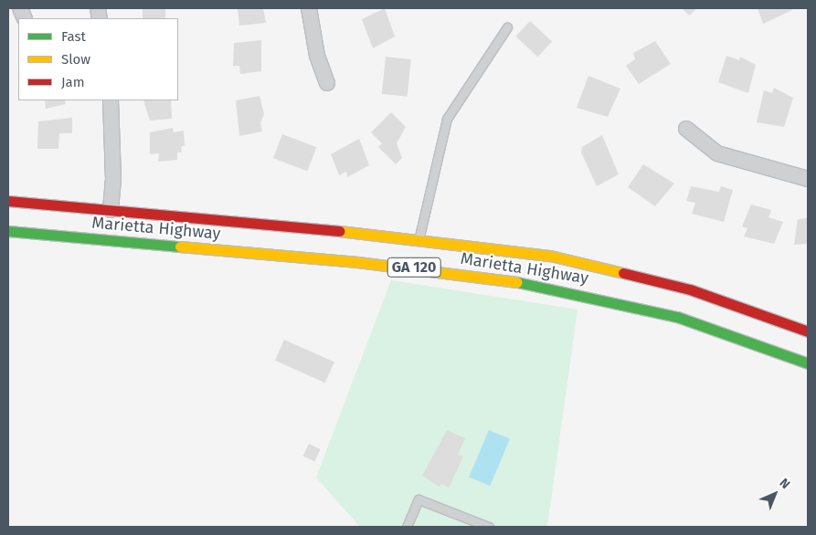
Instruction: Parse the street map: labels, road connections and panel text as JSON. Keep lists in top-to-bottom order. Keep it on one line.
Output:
{"streets":{"highway":["Marietta Highway","GA 120"]},"legend":["Fast","Slow","Jam"],"north":"top right"}
